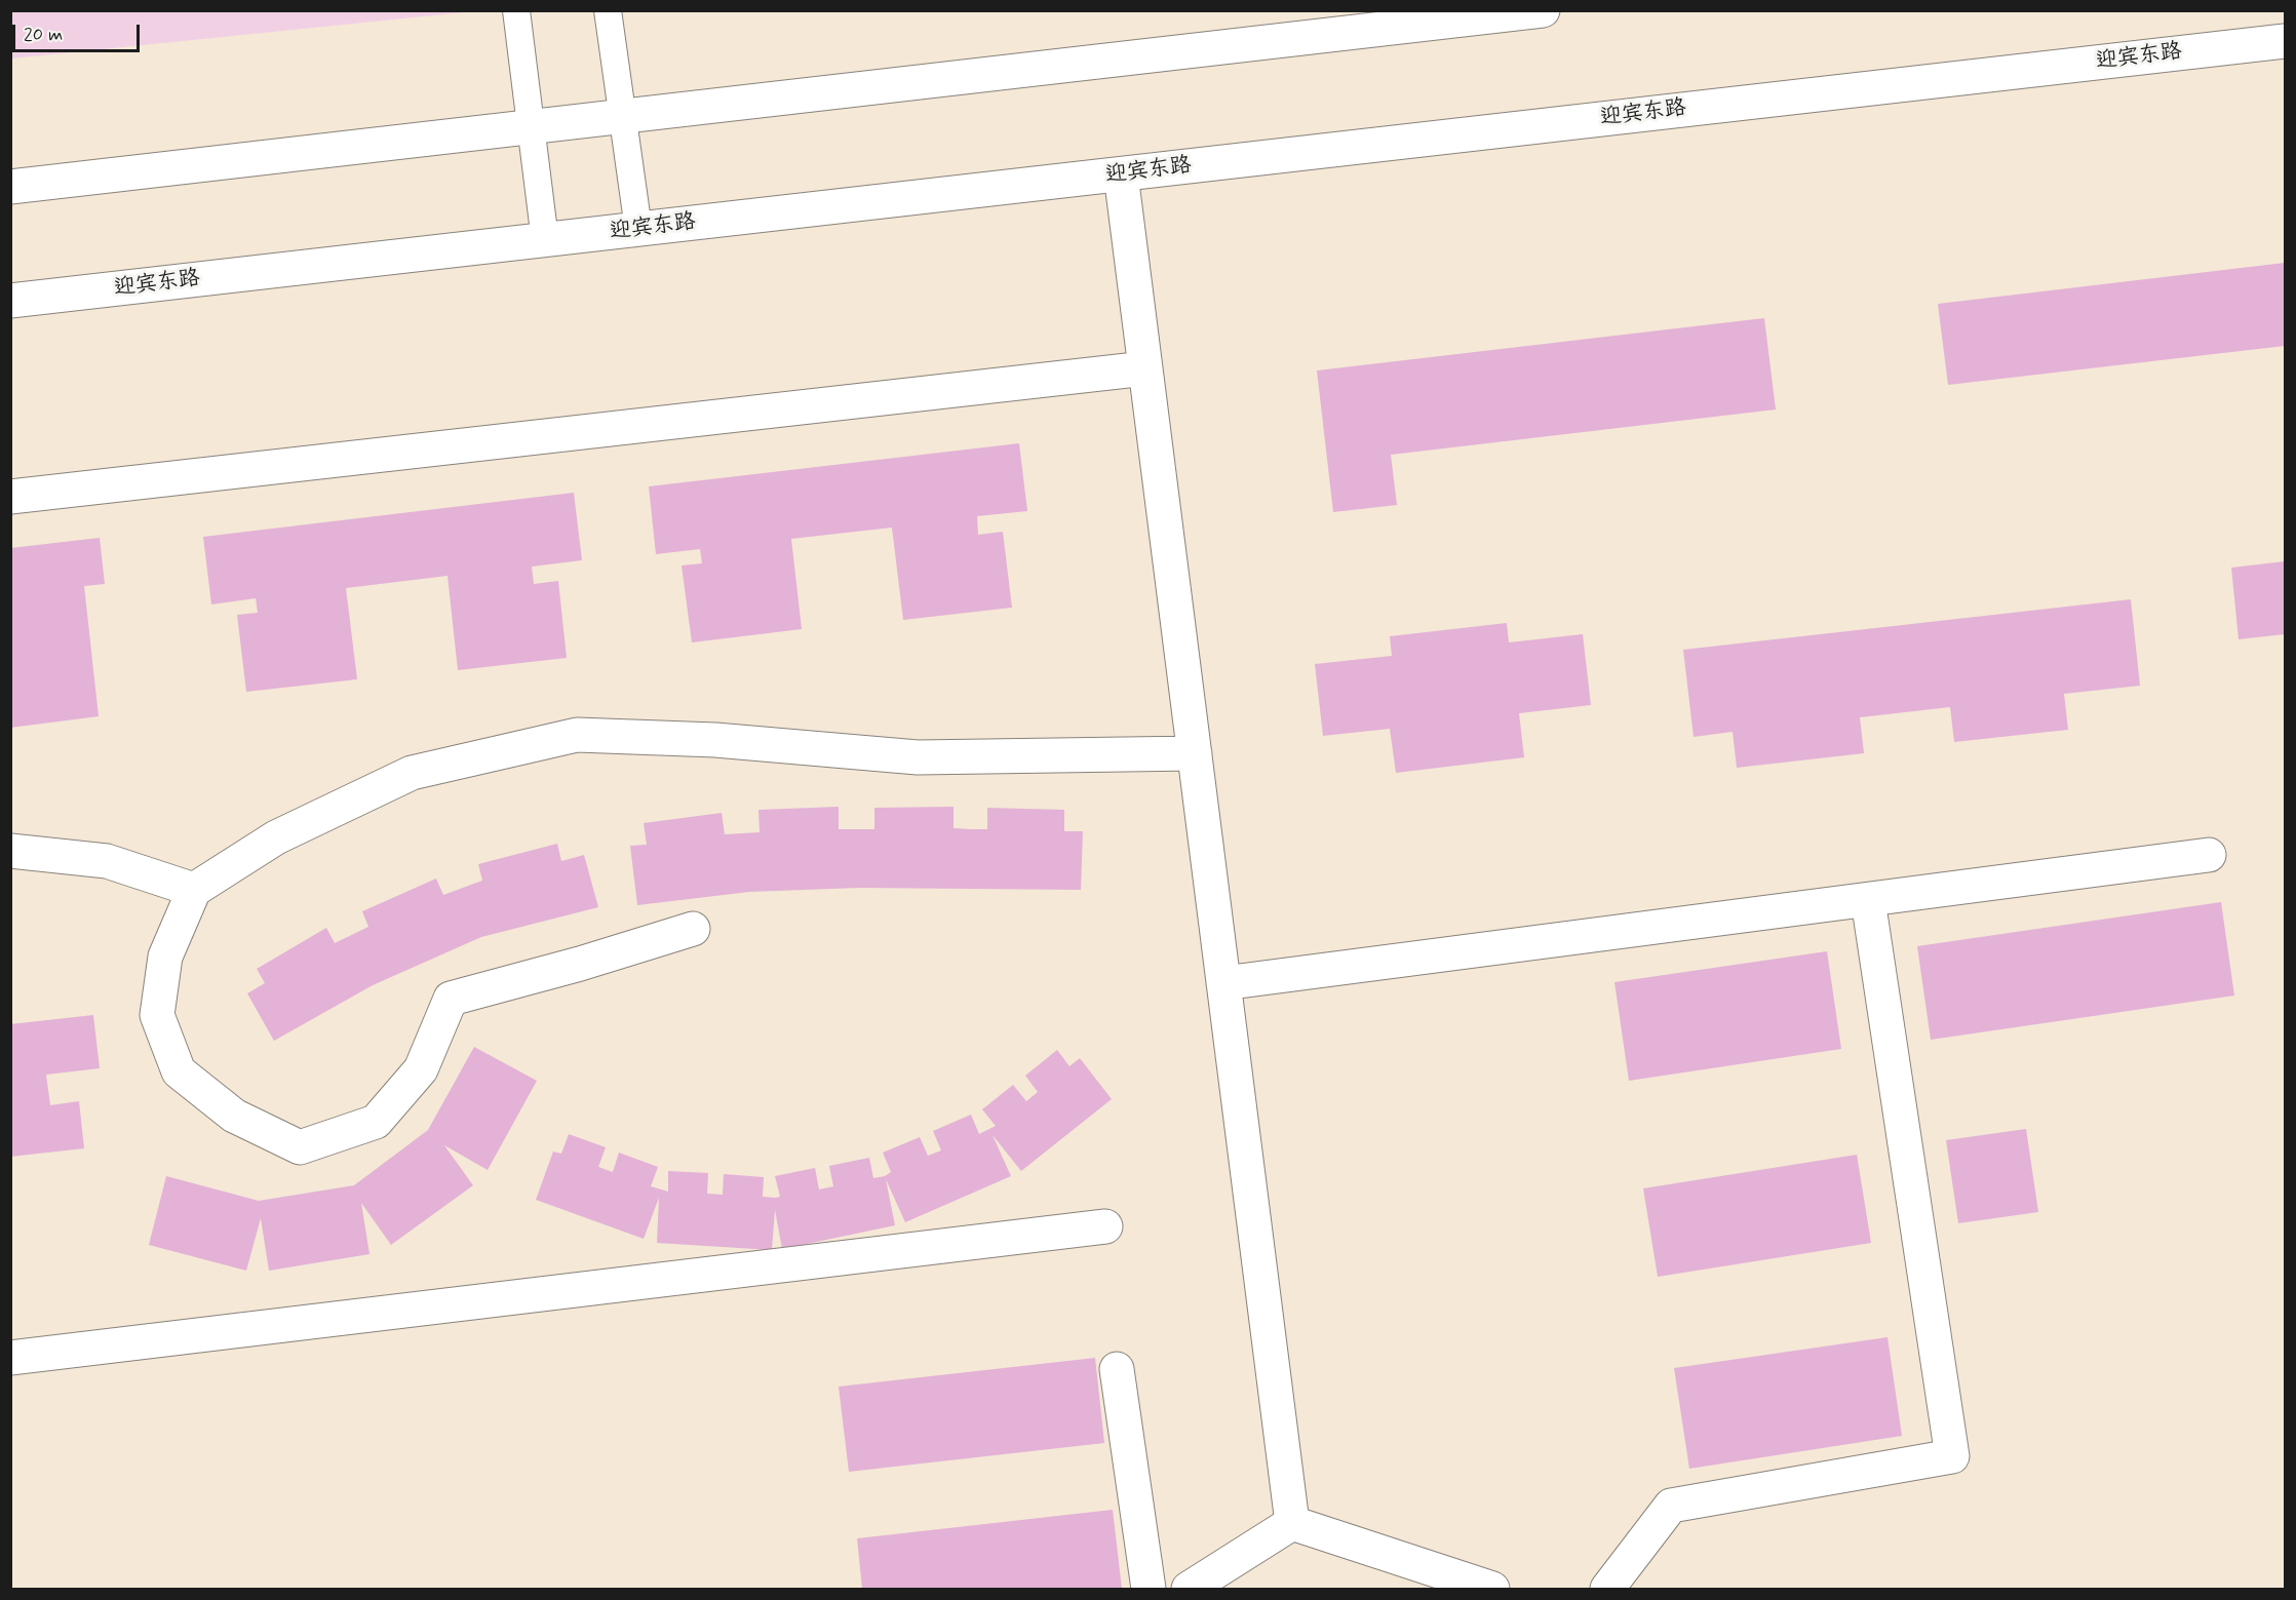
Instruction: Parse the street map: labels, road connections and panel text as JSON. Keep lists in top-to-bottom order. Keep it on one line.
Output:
{"streets":{"main road":["迎宾东路"]},"scale_bar":"20 m"}
